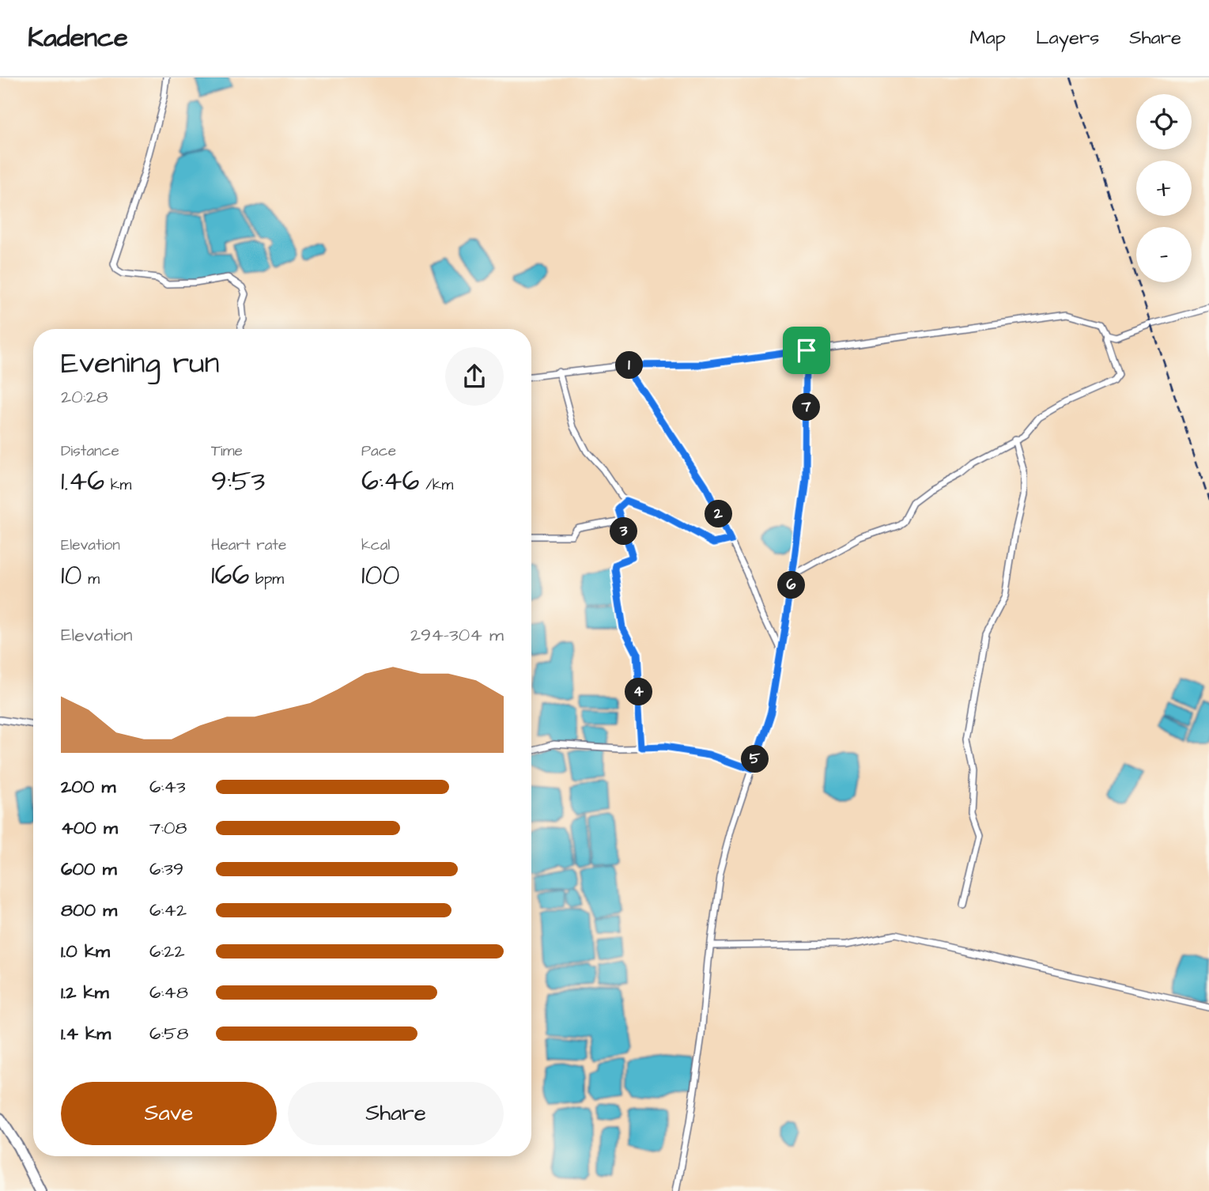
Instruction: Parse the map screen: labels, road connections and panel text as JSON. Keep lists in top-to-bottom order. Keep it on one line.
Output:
{"page":{"header":"Kadence","nav":["Map","Layers","Share"],"map_buttons":["+","−"],"heading":["Evening run","20:28"],"pins":["1","7","2","3","6","4","5"],"stats":[["Distance","1.46 km"],["Time","9:53"],["Pace","6:46 /km"],["Elevation","10 m"],["Heart rate","166 bpm"],["kcal","100"]],"chart":["Elevation","294–304 m"],"list":[{"name":"200 m","note":"6:43"},{"name":"400 m","note":"7:08"},{"name":"600 m","note":"6:39"},{"name":"800 m","note":"6:42"},{"name":"1.0 km","note":"6:22"},{"name":"1.2 km","note":"6:48"},{"name":"1.4 km","note":"6:58"}],"buttons":["Save","Share"]}}
